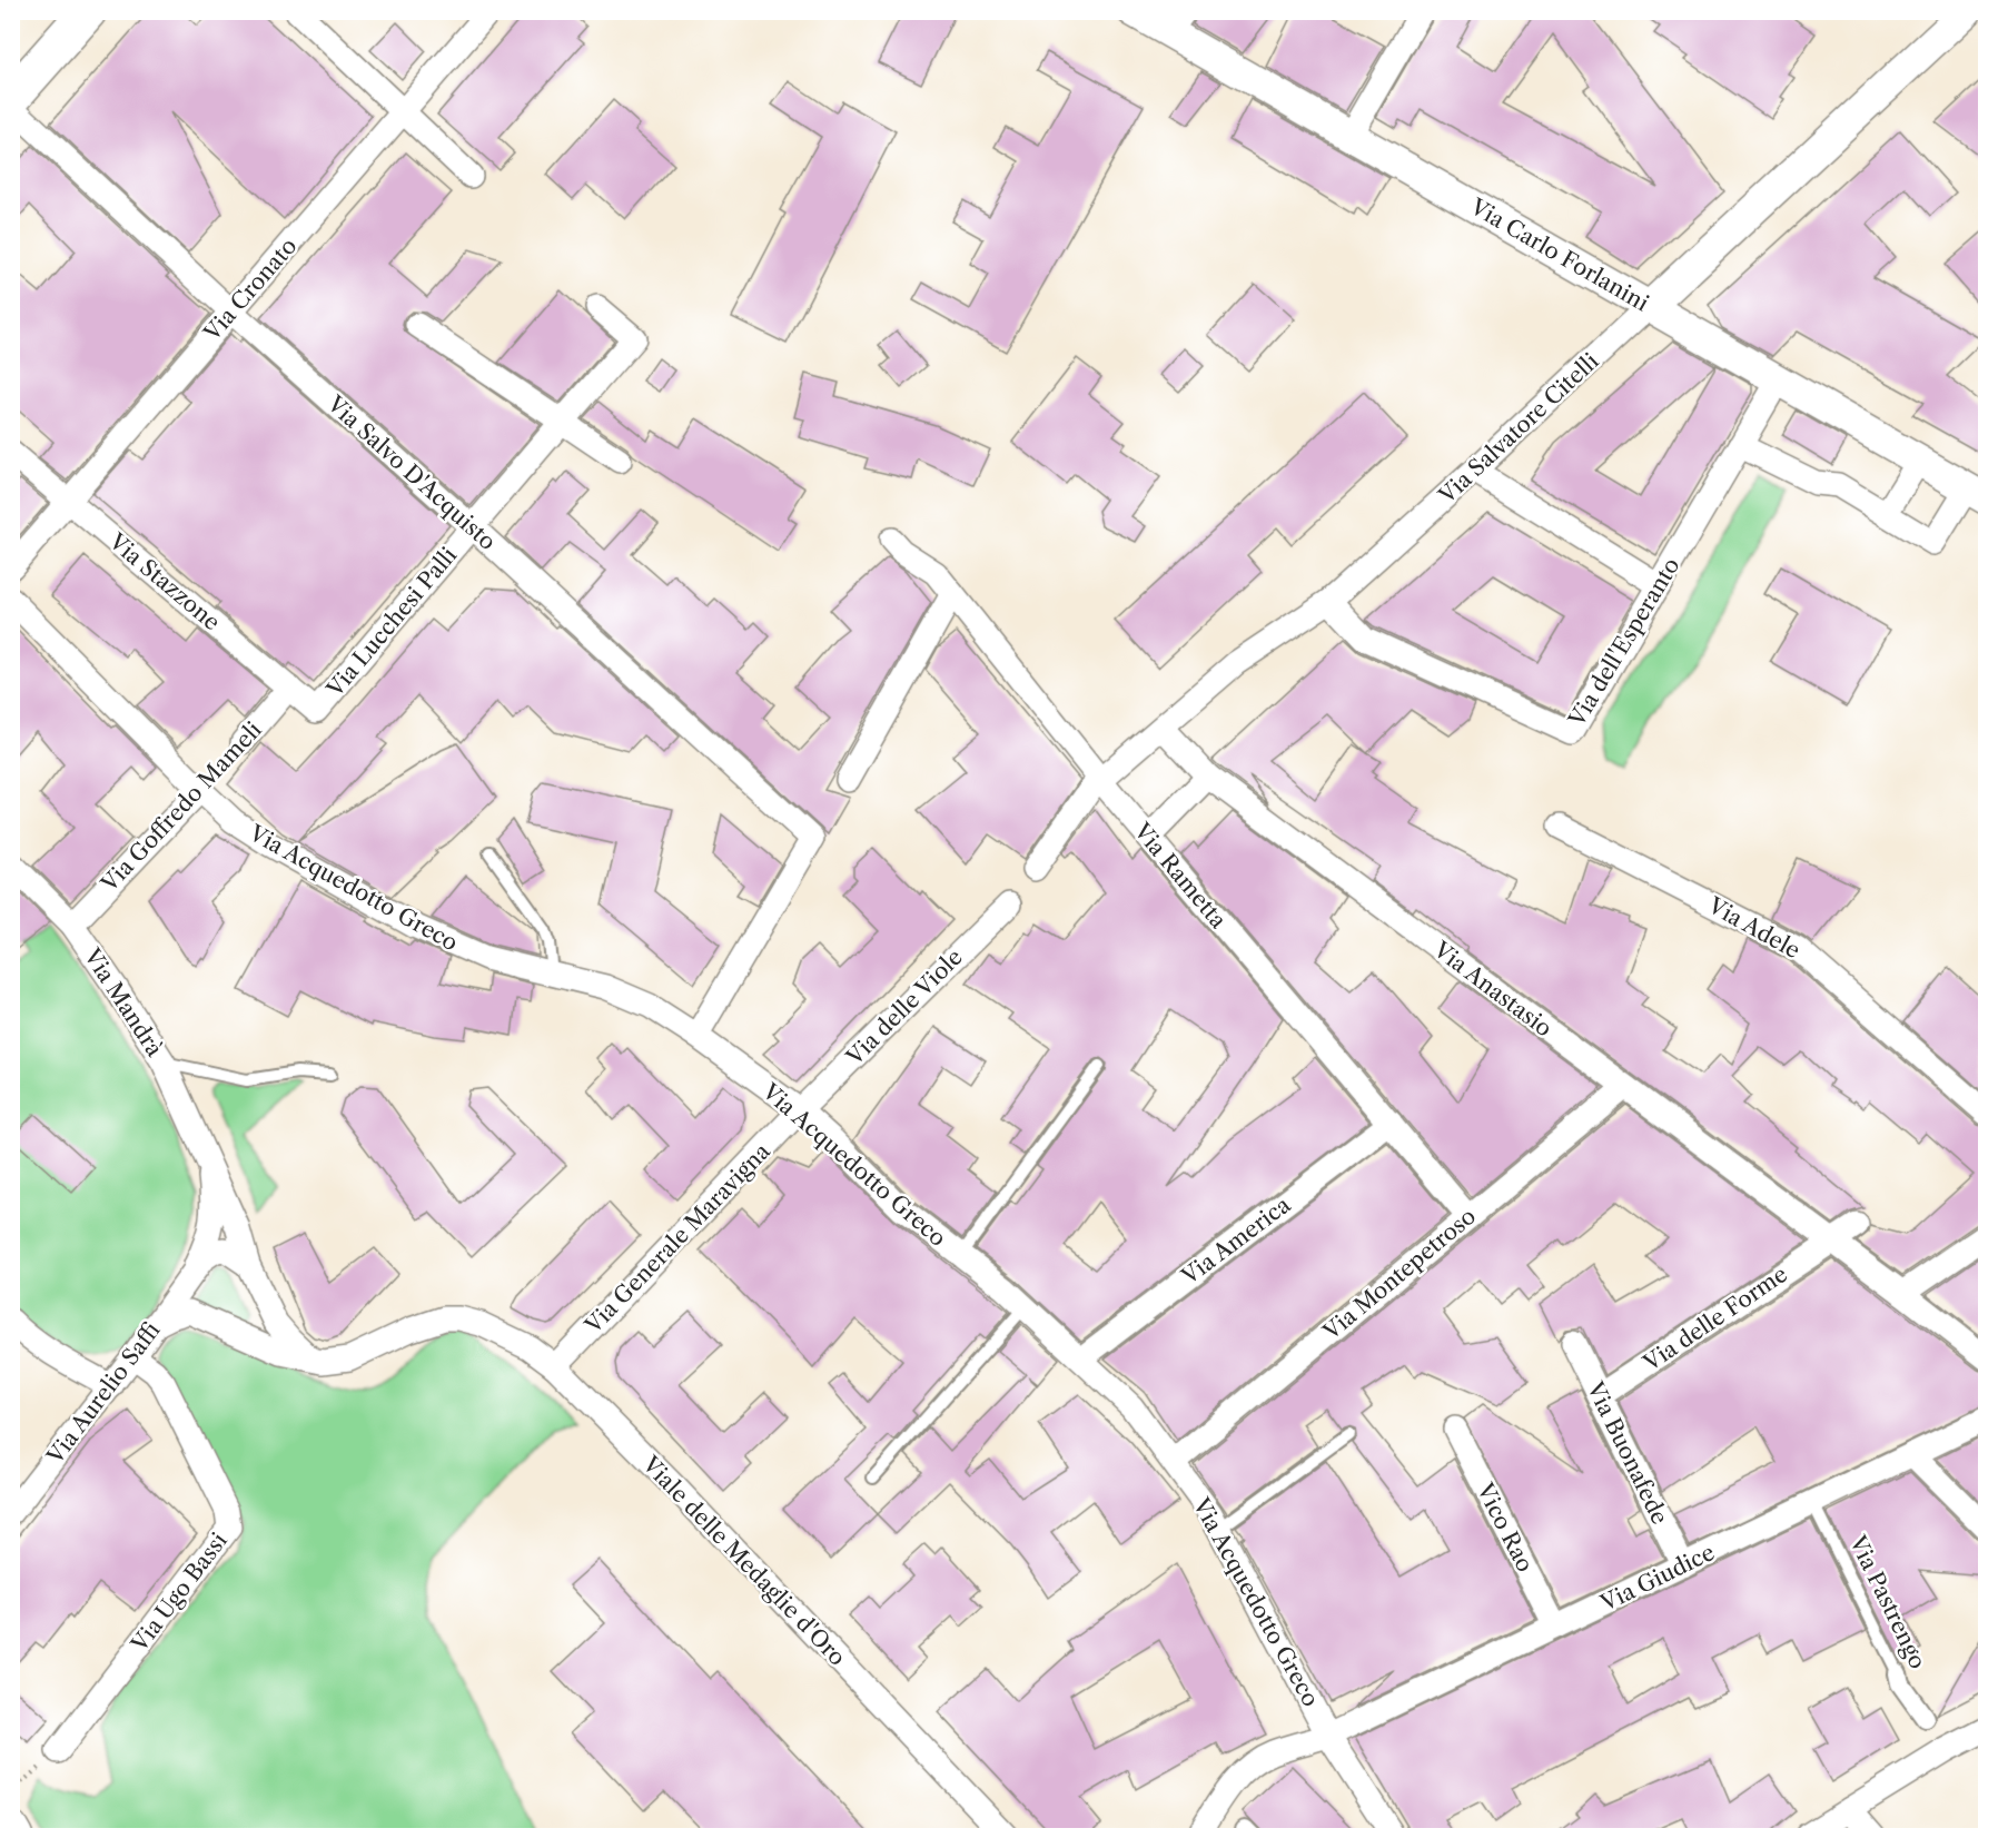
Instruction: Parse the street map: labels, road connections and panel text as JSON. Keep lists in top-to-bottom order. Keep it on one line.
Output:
{"streets":{"street":["Via Carlo Forlanini","Via Cronato","Via Salvatore Citelli","Via Salvo D'Acquisto","Via Stazzone","Via Lucchesi Palli","Via dell'Esperanto","Via Goffredo Mameli","Via Rametta","Via Acquedotto Greco","Via Adele","Via Anastasio","Via Mandrà","Via delle Viole","Via Generale Maravigna","Via America","Via Montepetroso","Via delle Forme","Via Aurelio Saffi","Via Buonafede","Vico Rao","Viale delle Medaglie d'Oro","Via Giudice","Via Ugo Bassi","Via Pastrengo"]},"crossings":[["Via Carlo Forlanini","Via Salvatore Citelli"],["Via Carlo Forlanini","Via dell'Esperanto"],["Via Cronato","Via Salvo D'Acquisto"],["Via Cronato","Via Stazzone"],["Via Salvatore Citelli","Via dell'Esperanto"],["Via Salvatore Citelli","Via Rametta"],["Via Salvatore Citelli","Via Anastasio"],["Via Salvo D'Acquisto","Via Lucchesi Palli"],["Via Salvo D'Acquisto","Via Acquedotto Greco"],["Via Stazzone","Via Lucchesi Palli"],["Via Stazzone","Via Goffredo Mameli"],["Via Goffredo Mameli","Via Acquedotto Greco"],["Via Goffredo Mameli","Via Mandrà"],["Via Rametta","Via America"],["Via Rametta","Via Montepetroso"],["Via Acquedotto Greco","Via delle Viole"],["Via Acquedotto Greco","Via Generale Maravigna"],["Via Acquedotto Greco","Via America"],["Via Acquedotto Greco","Via Montepetroso"],["Via Acquedotto Greco","Via Giudice"],["Via Anastasio","Via Montepetroso"],["Via Anastasio","Via delle Forme"],["Via delle Viole","Via Generale Maravigna"],["Via Generale Maravigna","Viale delle Medaglie d'Oro"],["Via delle Forme","Via Buonafede"],["Via Aurelio Saffi","Via Ugo Bassi"],["Via Buonafede","Via Giudice"],["Vico Rao","Via Giudice"],["Via Giudice","Via Pastrengo"]]}
